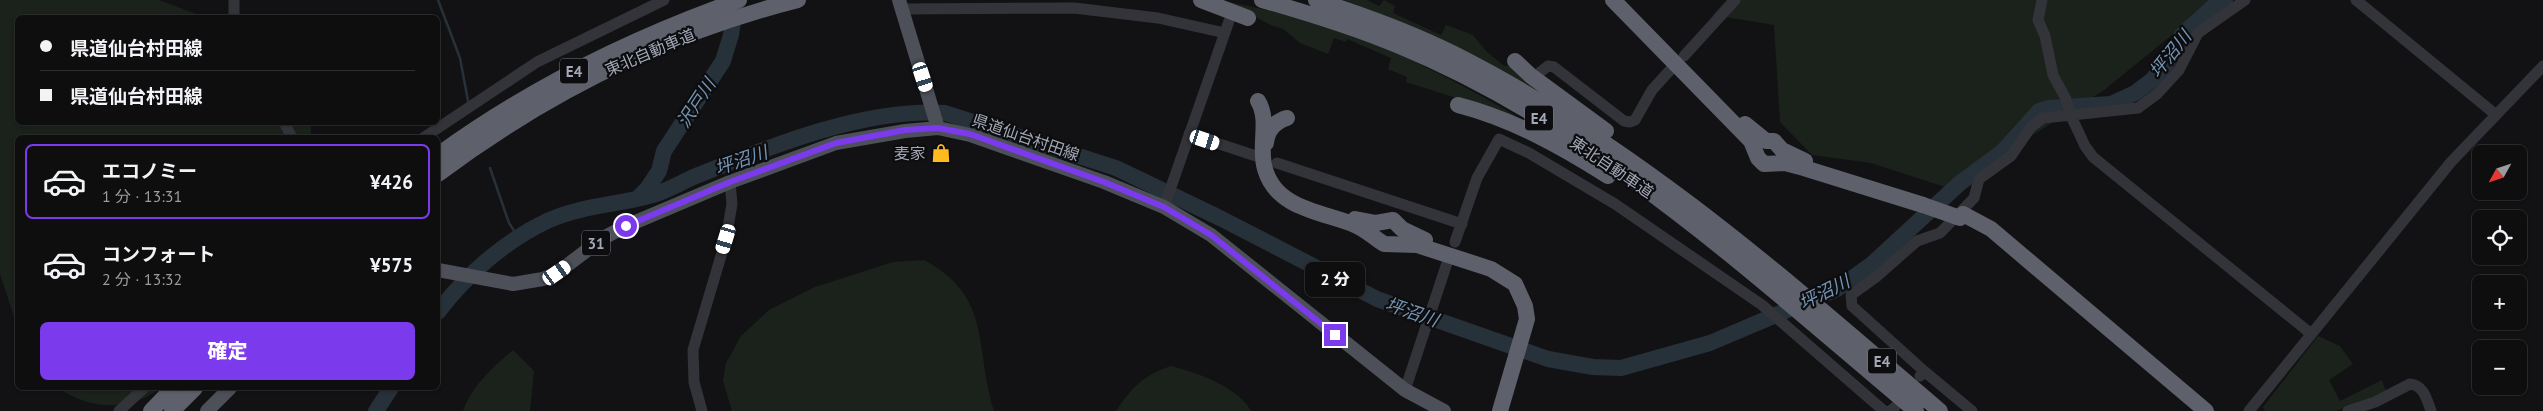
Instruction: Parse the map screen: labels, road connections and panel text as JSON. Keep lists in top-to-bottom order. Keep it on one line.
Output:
{"streets":{"highway":["東北自動車道","E4"],"main road":["県道仙台村田線","31"]},"water":["坪沼川","沢戸川"],"places":{"shop":["麦家"]},"north":"bottom left","page":{"banner":["県道仙台村田線","県道仙台村田線"],"list":[{"name":"エコノミー","note":"1 分 · 13:31","value":"¥426"},{"name":"コンフォート","note":"2 分 · 13:32","value":"¥575"}],"map_buttons":["+","−"],"bubble":"2 分","buttons":"確定"}}
